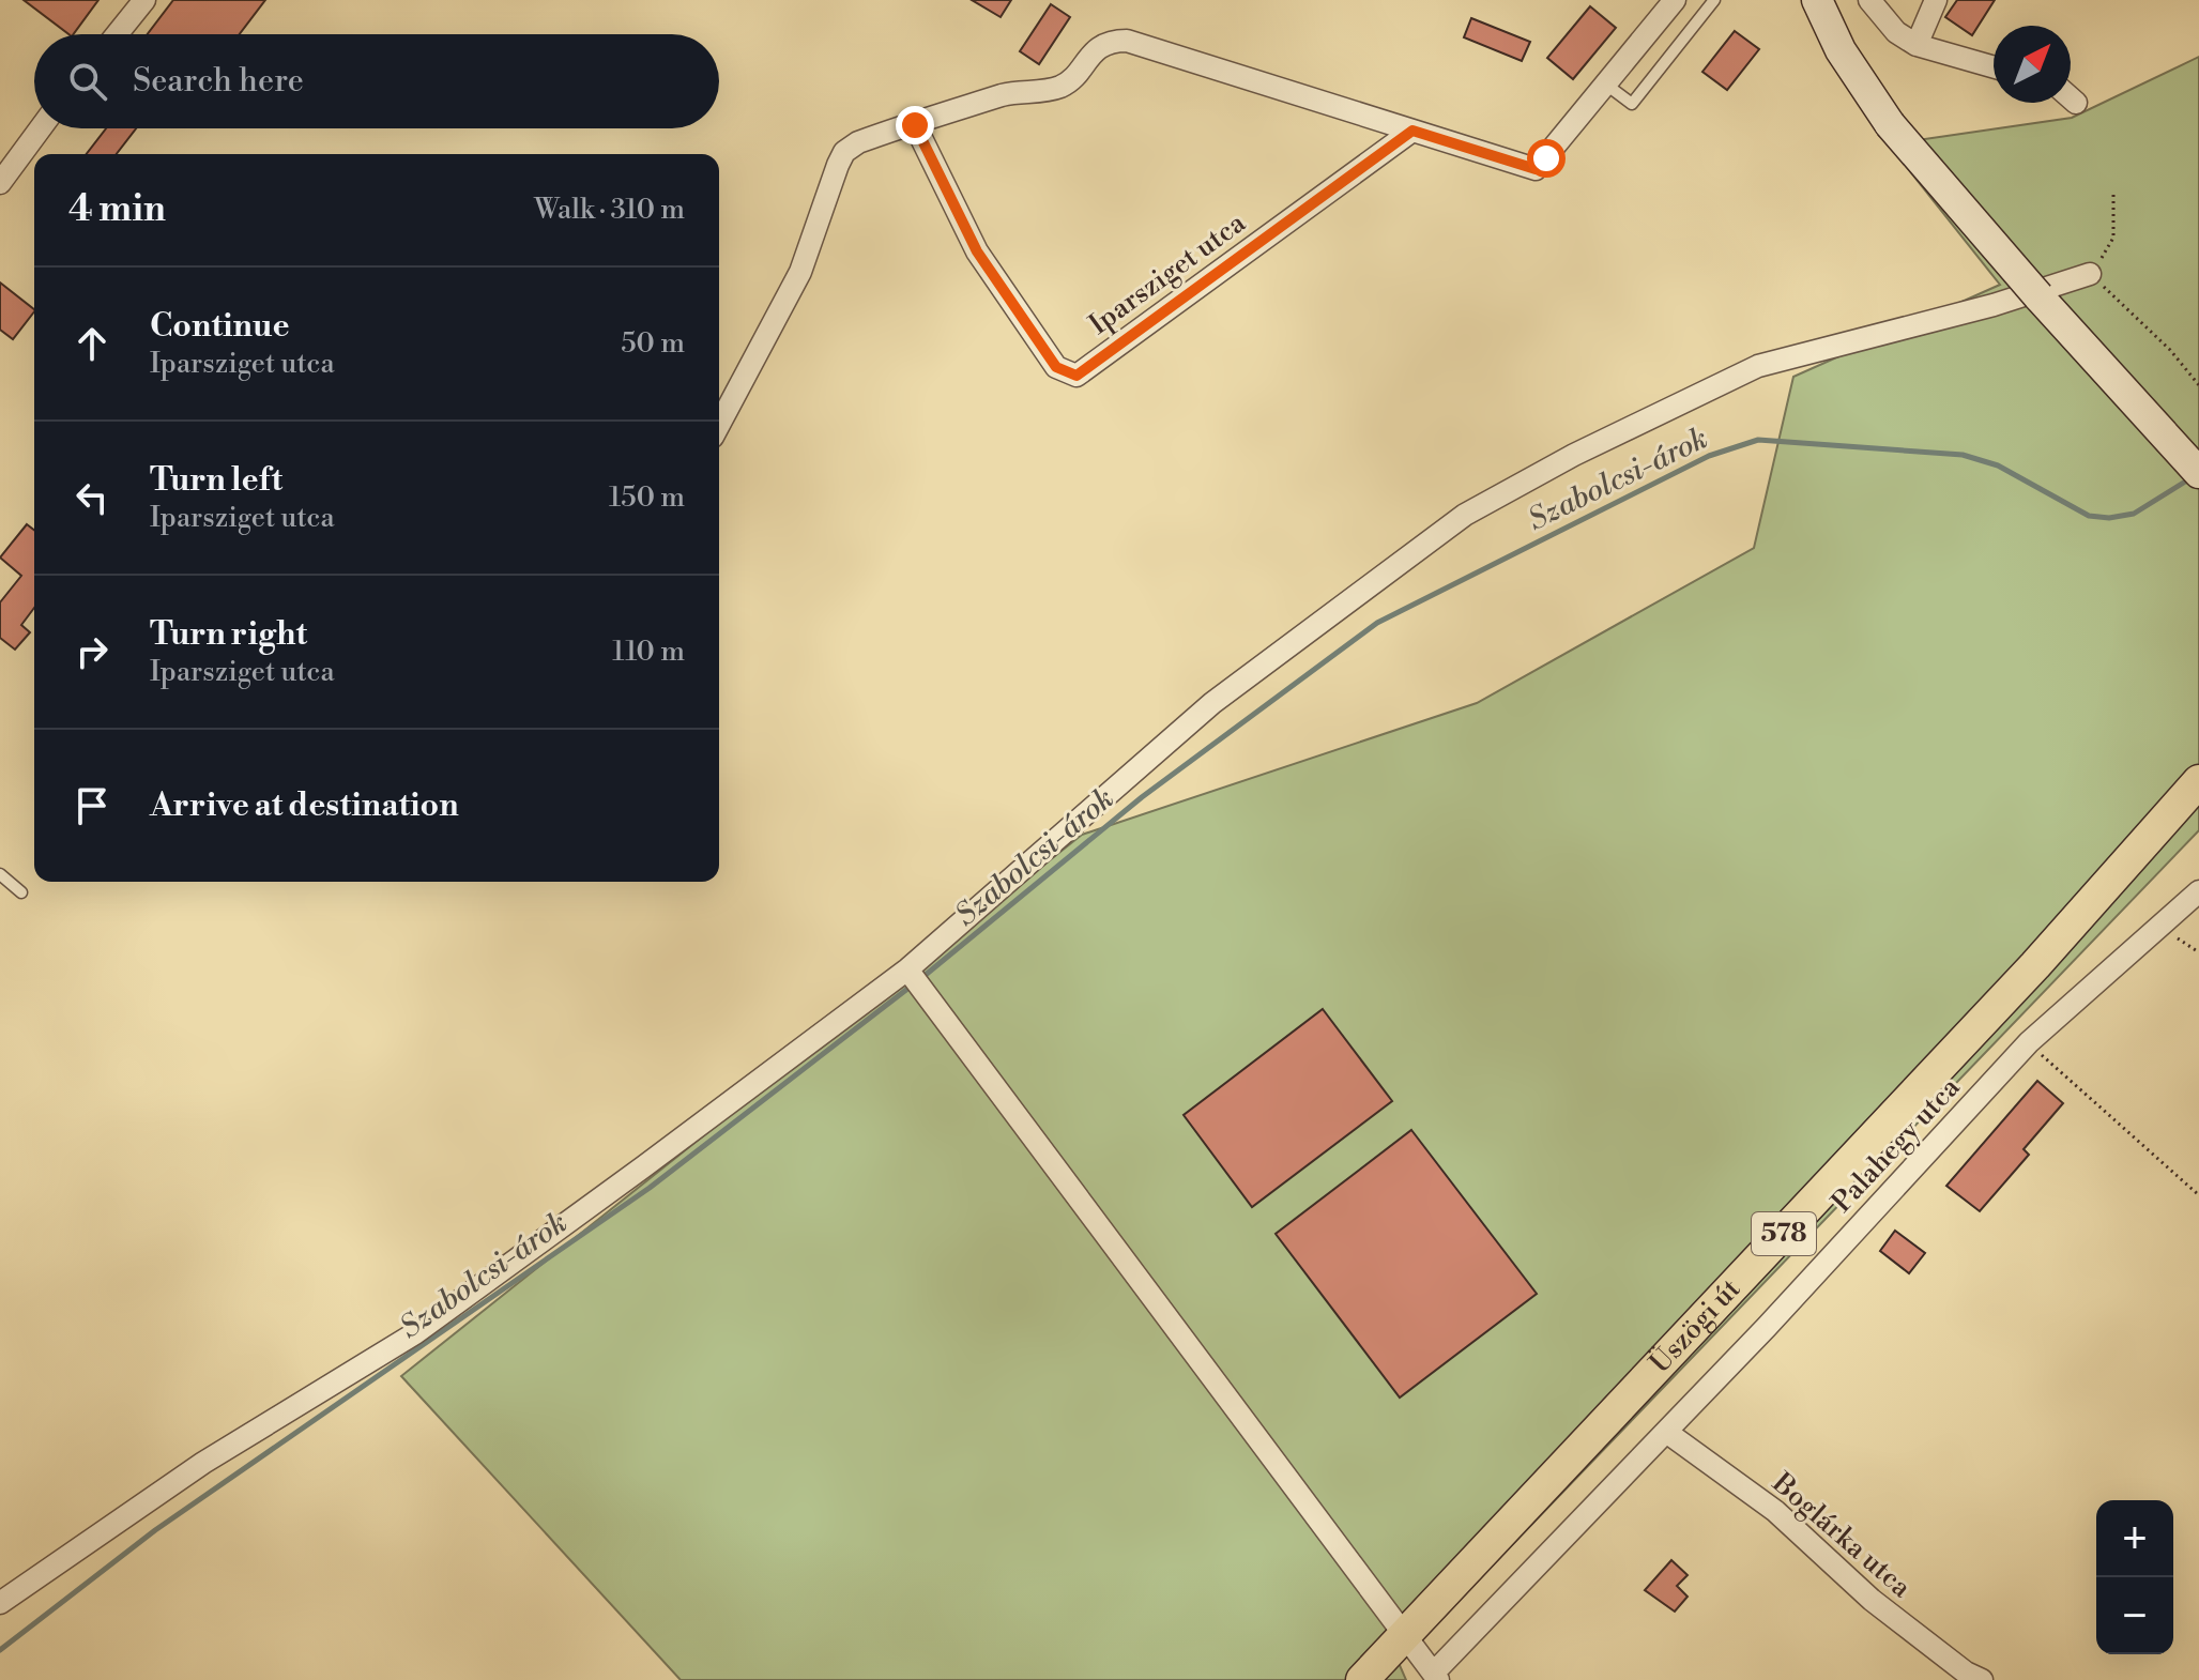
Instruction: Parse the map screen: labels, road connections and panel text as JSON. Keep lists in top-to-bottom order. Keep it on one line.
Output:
{"streets":{"main road":["578","Üszögi út"],"street":["Iparsziget utca","Palahegy utca","Boglárka utca"]},"crossings":[["Palahegy utca","Üszögi út"],["Palahegy utca","Boglárka utca"]],"water":["Szabolcsi-árok"],"north":"top right","page":{"search":"Search here","heading":["4 min","Walk · 310 m"],"list":[["Continue","Iparsziget utca","50 m"],["Turn left","Iparsziget utca","150 m"],["Turn right","Iparsziget utca","110 m"],"Arrive at destination"],"map_buttons":["+","−"]}}
